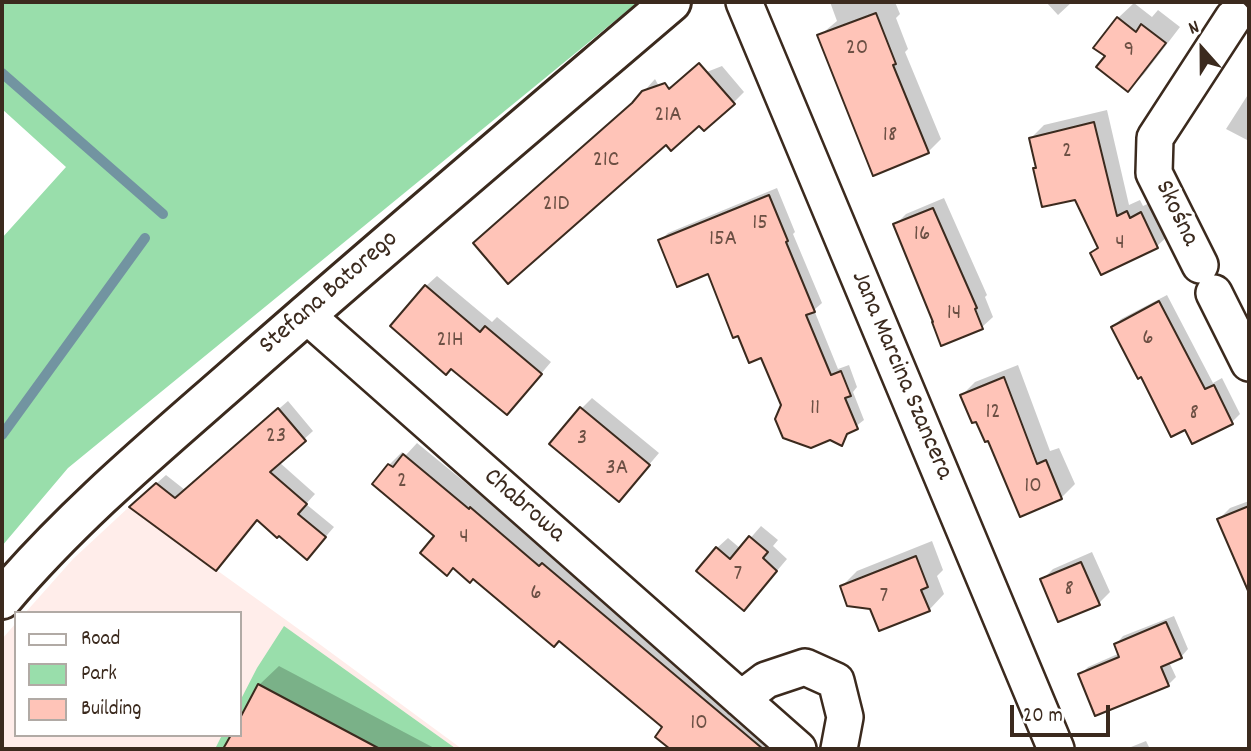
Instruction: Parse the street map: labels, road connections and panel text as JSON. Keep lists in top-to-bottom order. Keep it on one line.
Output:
{"streets":{"street":["Skośna","Stefana Batorego","Jana Marcina Szancera","Chabrowa"]},"crossings":[["Stefana Batorego","Chabrowa"]],"house_numbers":["20","9","21A","18","2","21C","21D","15","16","15A","4","14","6","21H","11","12","8","23","3","3A","2","10","4","7","8","6","7","10"],"legend":["Road","Park","Building"],"scale_bar":"20 m","north":"top"}
